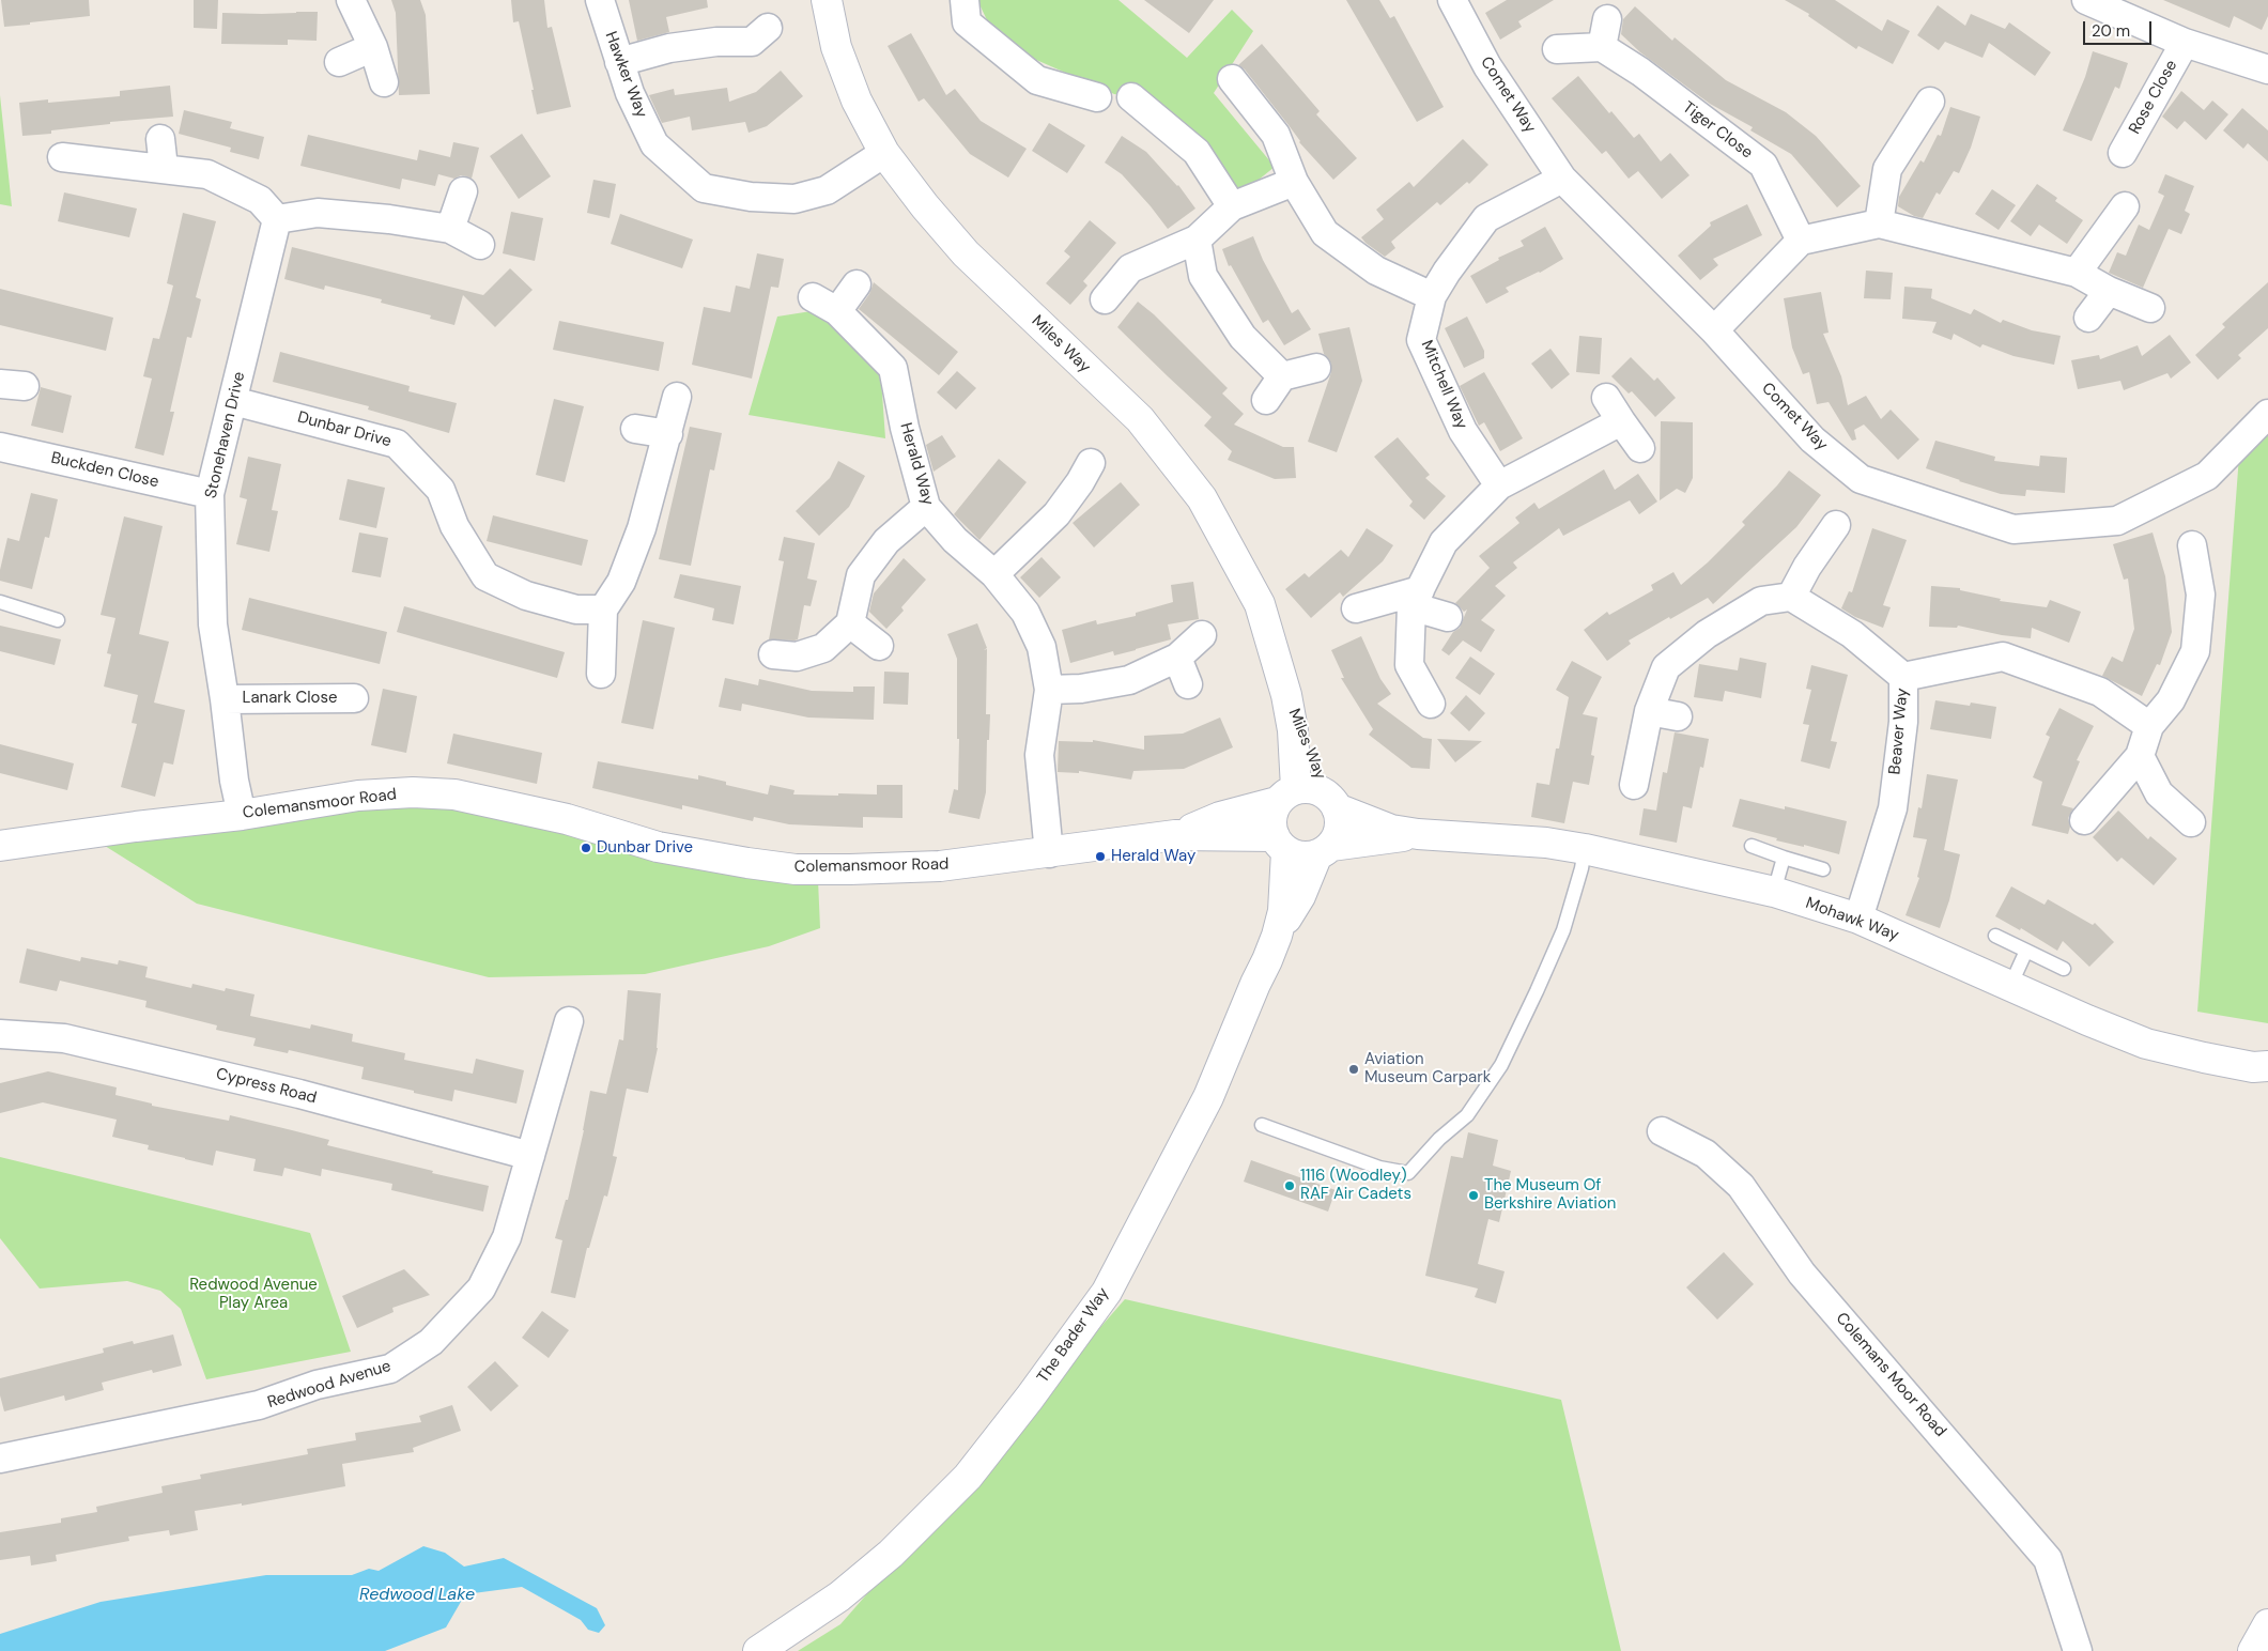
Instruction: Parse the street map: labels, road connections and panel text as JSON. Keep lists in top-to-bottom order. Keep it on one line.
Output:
{"streets":{"street":["Hawker Way","Comet Way","Rose Close","Tiger Close","Miles Way","Mitchell Way","Dunbar Drive","Stonehaven Drive","Herald Way","Buckden Close","Lanark Close","Beaver Way","Colemansmoor Road","Mohawk Way","Cypress Road","The Bader Way","Colemans Moor Road","Redwood Avenue"]},"crossings":[["Hawker Way","Miles Way"],["Comet Way","Mitchell Way"],["Miles Way","Colemansmoor Road"],["Miles Way","Mohawk Way"],["Miles Way","The Bader Way"],["Dunbar Drive","Stonehaven Drive"],["Stonehaven Drive","Buckden Close"],["Stonehaven Drive","Lanark Close"],["Stonehaven Drive","Colemansmoor Road"],["Herald Way","Colemansmoor Road"],["Beaver Way","Mohawk Way"],["Colemansmoor Road","Mohawk Way"],["Colemansmoor Road","The Bader Way"],["Mohawk Way","The Bader Way"],["Cypress Road","Redwood Avenue"]],"water":["Redwood Lake"],"parks":["Redwood Avenue Play Area"],"places":["Dunbar Drive","Herald Way","Aviation Museum Carpark","1116 (Woodley) RAF Air Cadets","The Museum Of Berkshire Aviation"],"scale_bar":"20 m"}
